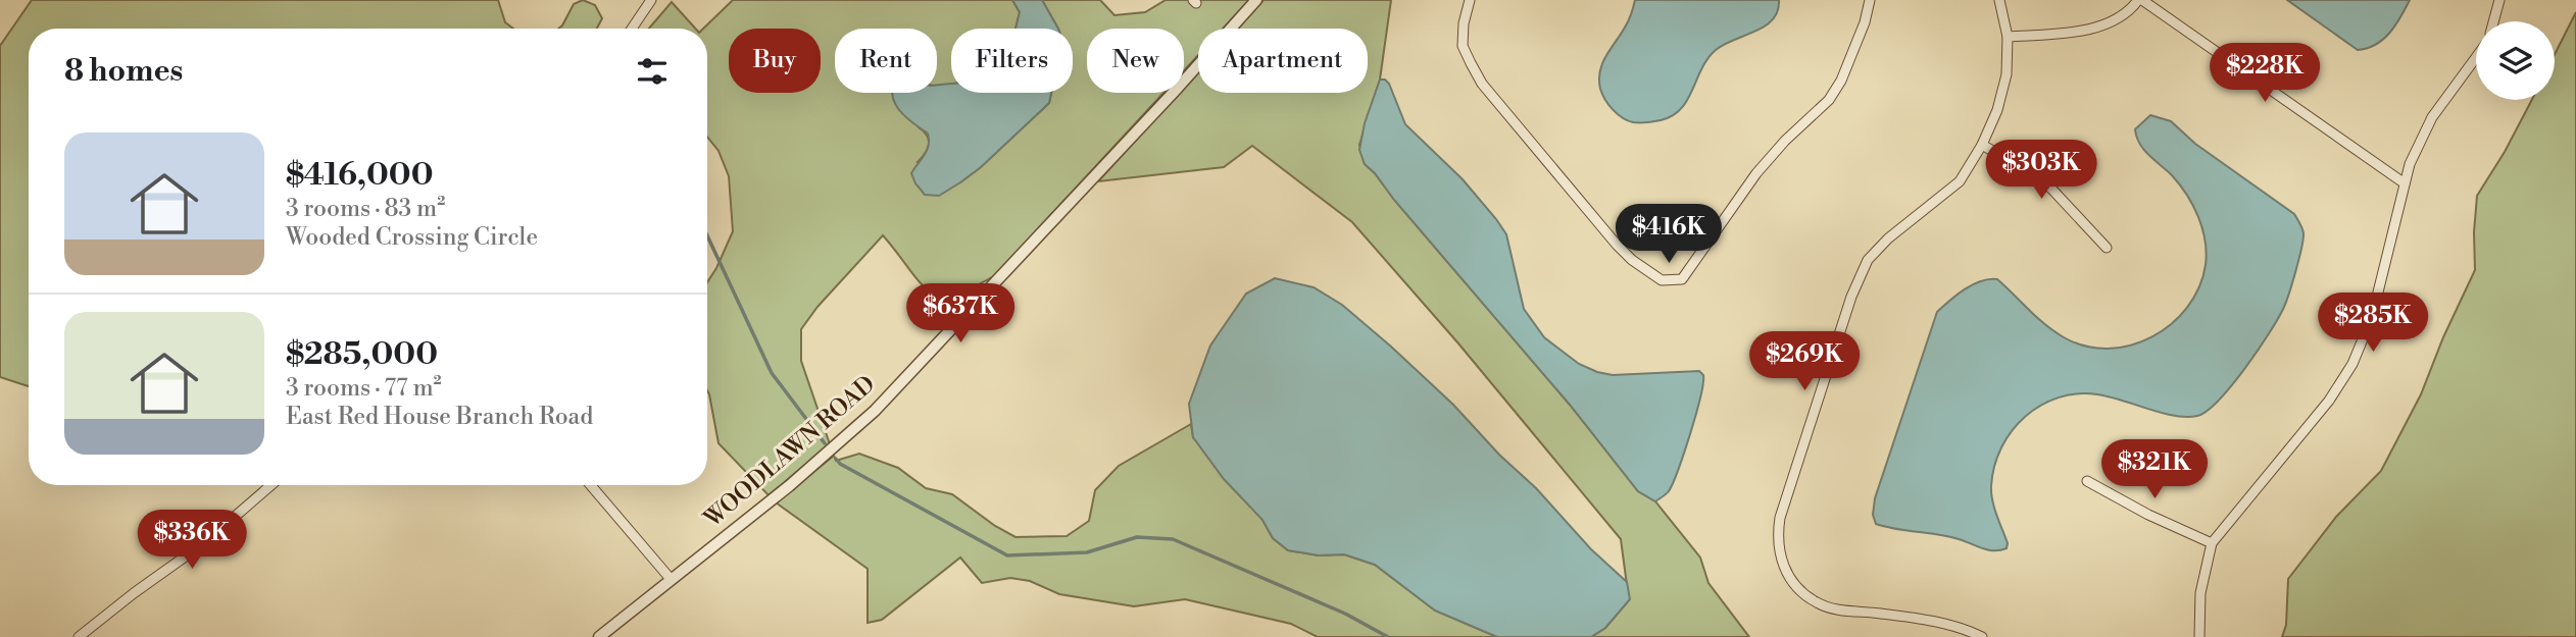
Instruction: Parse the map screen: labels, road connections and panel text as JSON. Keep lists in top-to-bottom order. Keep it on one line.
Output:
{"streets":{"street":["WOODLAWN ROAD"]},"page":{"chip":["Buy","Rent","Filters","New","Apartment"],"heading":"8 homes","price":["$228K","$303K","$416K","$637K","$285K","$269K","$321K","$336K"],"list":[{"name":"$416,000","note":"3 rooms · 83 m² · Wooded Crossing Circle"},{"name":"$285,000","note":"3 rooms · 77 m² · East Red House Branch Road"}]}}
